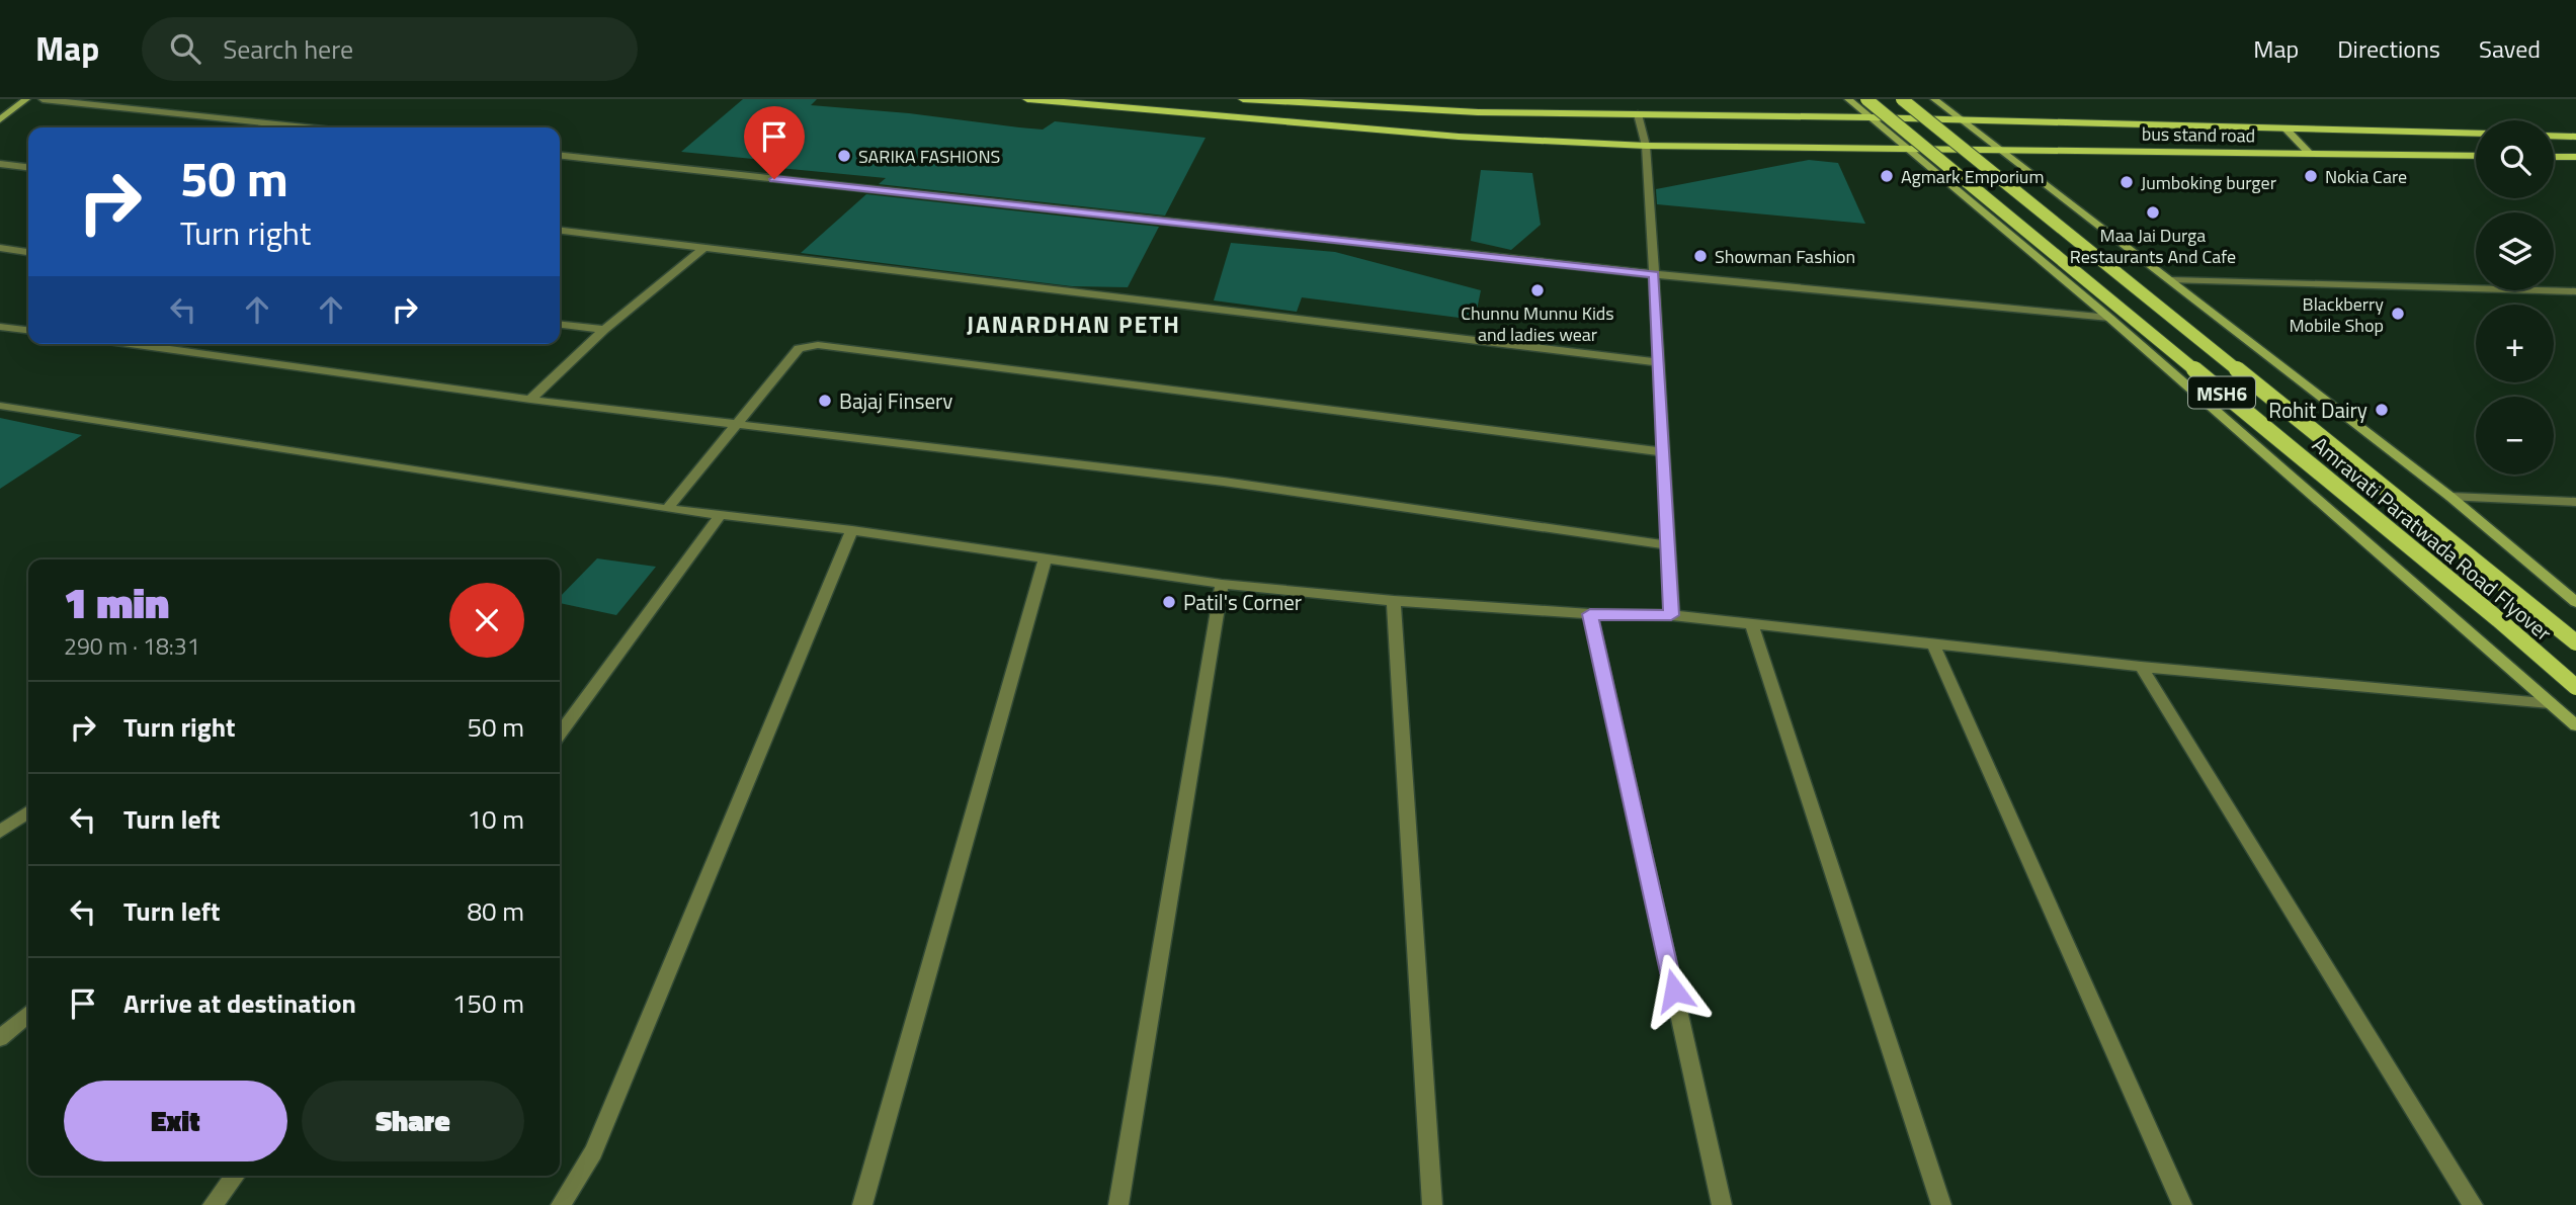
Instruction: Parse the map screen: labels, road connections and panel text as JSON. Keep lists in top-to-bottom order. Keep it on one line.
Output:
{"streets":{"main road":["bus stand road","MSH6","Amravati Paratwada Road Flyover"]},"districts":["JANARDHAN PETH"],"places":["SARIKA FASHIONS","Agmark Emporium","Nokia Care","Jumboking burger","Maa Jai Durga Restaurants And Cafe","Showman Fashion","Chunnu Munnu Kids and ladies wear","Blackberry Mobile Shop","Bajaj Finserv","Rohit Dairy","Patil's Corner"],"page":{"header":"Map","search":"Search here","nav":["Map","Directions","Saved"],"map_buttons":["+","−"],"turn":["50 m","Turn right"],"heading":["1 min","290 m · 18:31"],"list":[{"name":"Turn right","value":"50 m"},{"name":"Turn left","value":"10 m"},{"name":"Turn left","value":"80 m"},{"name":"Arrive at destination","value":"150 m"}],"buttons":["Exit","Share"]}}
